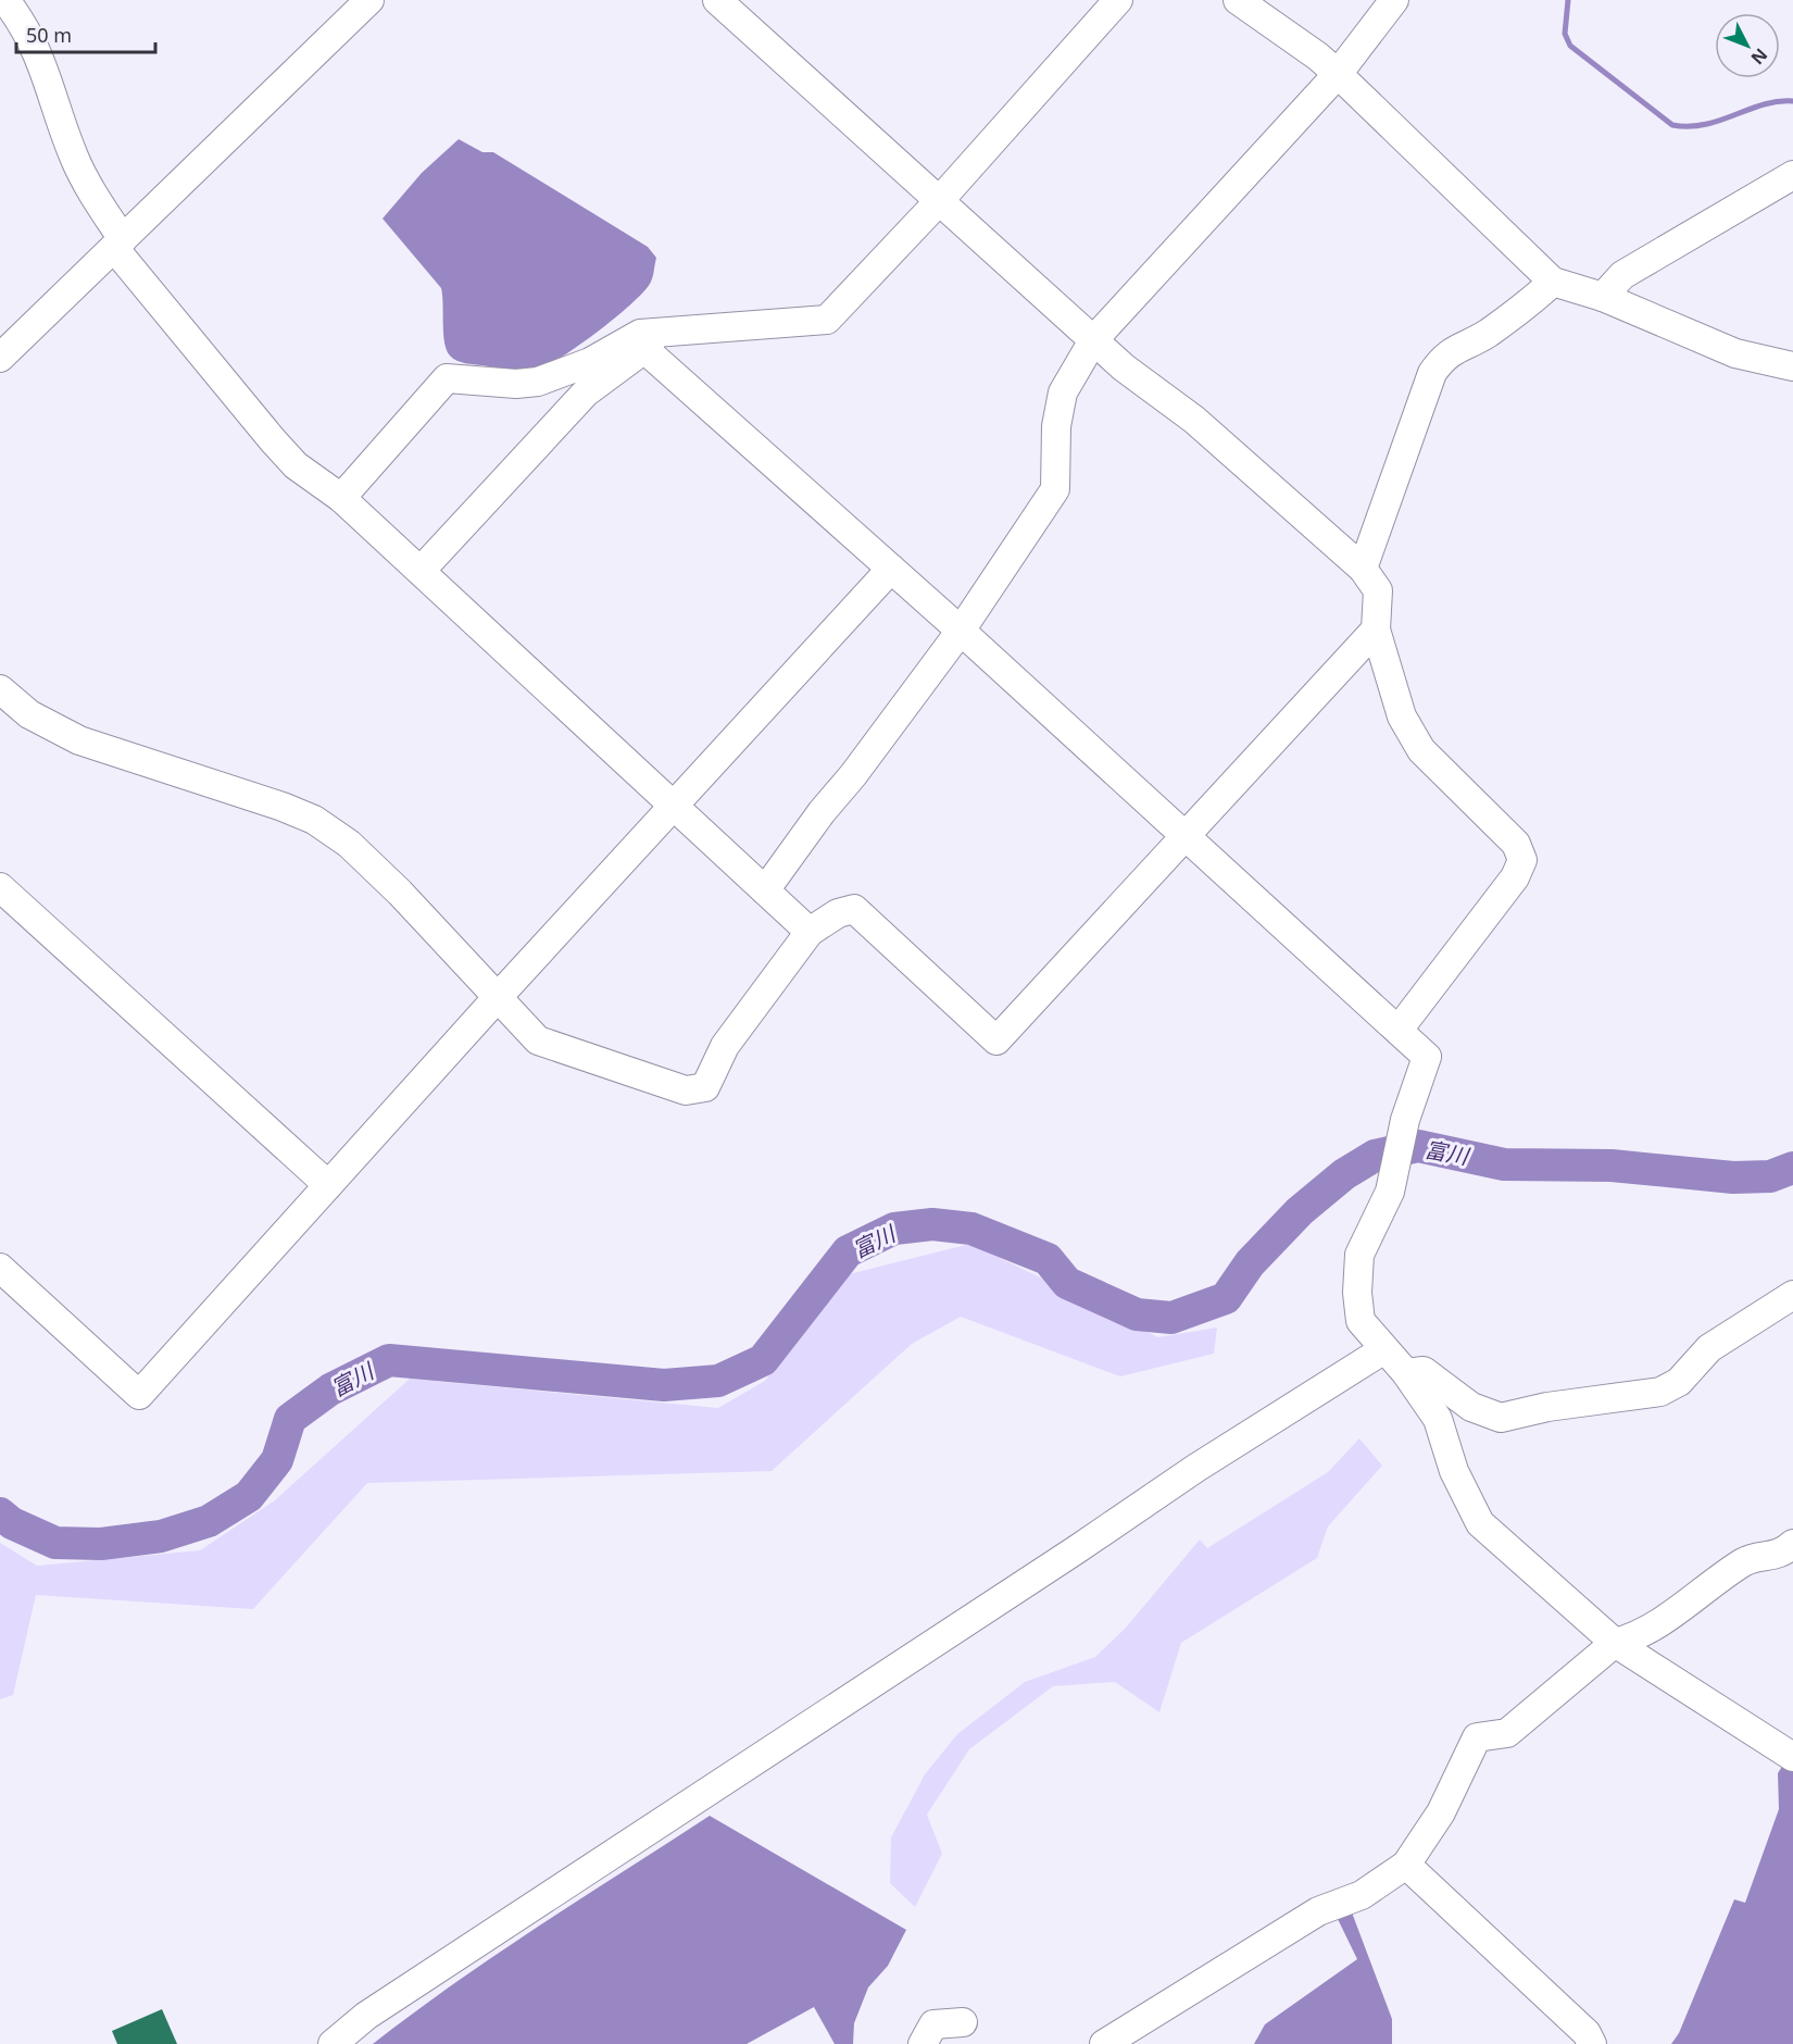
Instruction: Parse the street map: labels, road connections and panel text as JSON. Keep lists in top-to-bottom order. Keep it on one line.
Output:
{"water":["富川"],"scale_bar":"50 m","north":"bottom right"}
